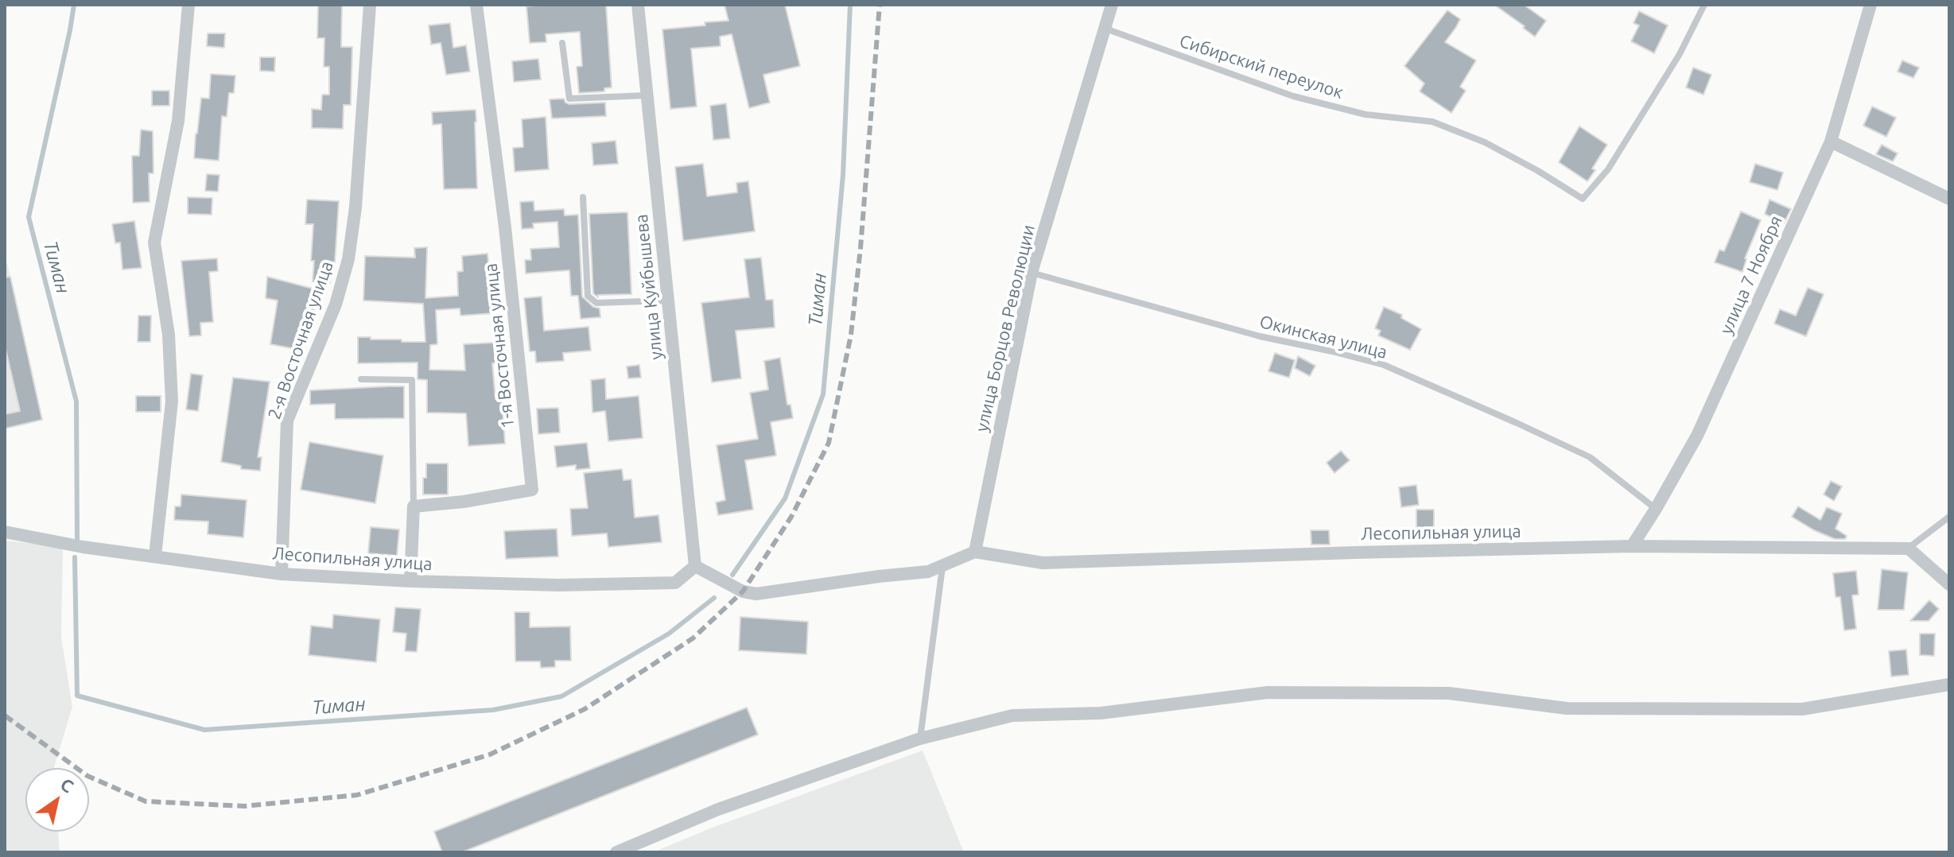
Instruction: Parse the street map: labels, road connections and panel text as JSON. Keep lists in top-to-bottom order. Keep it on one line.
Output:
{"streets":{"street":["улица 7 Ноября","улица Куйбышева","улица Борцов Революции","2-я Восточная улица","1-я Восточная улица","Лесопильная улица"],"lane":["Сибирский переулок","Окинская улица"]},"crossings":[["Сибирский переулок","улица Борцов Революции"],["улица 7 Ноября","Окинская улица"],["улица 7 Ноября","Лесопильная улица"],["улица Куйбышева","Лесопильная улица"],["улица Борцов Революции","Окинская улица"],["улица Борцов Революции","Лесопильная улица"],["2-я Восточная улица","Лесопильная улица"]],"water":["Тиман"],"north":"top right"}
